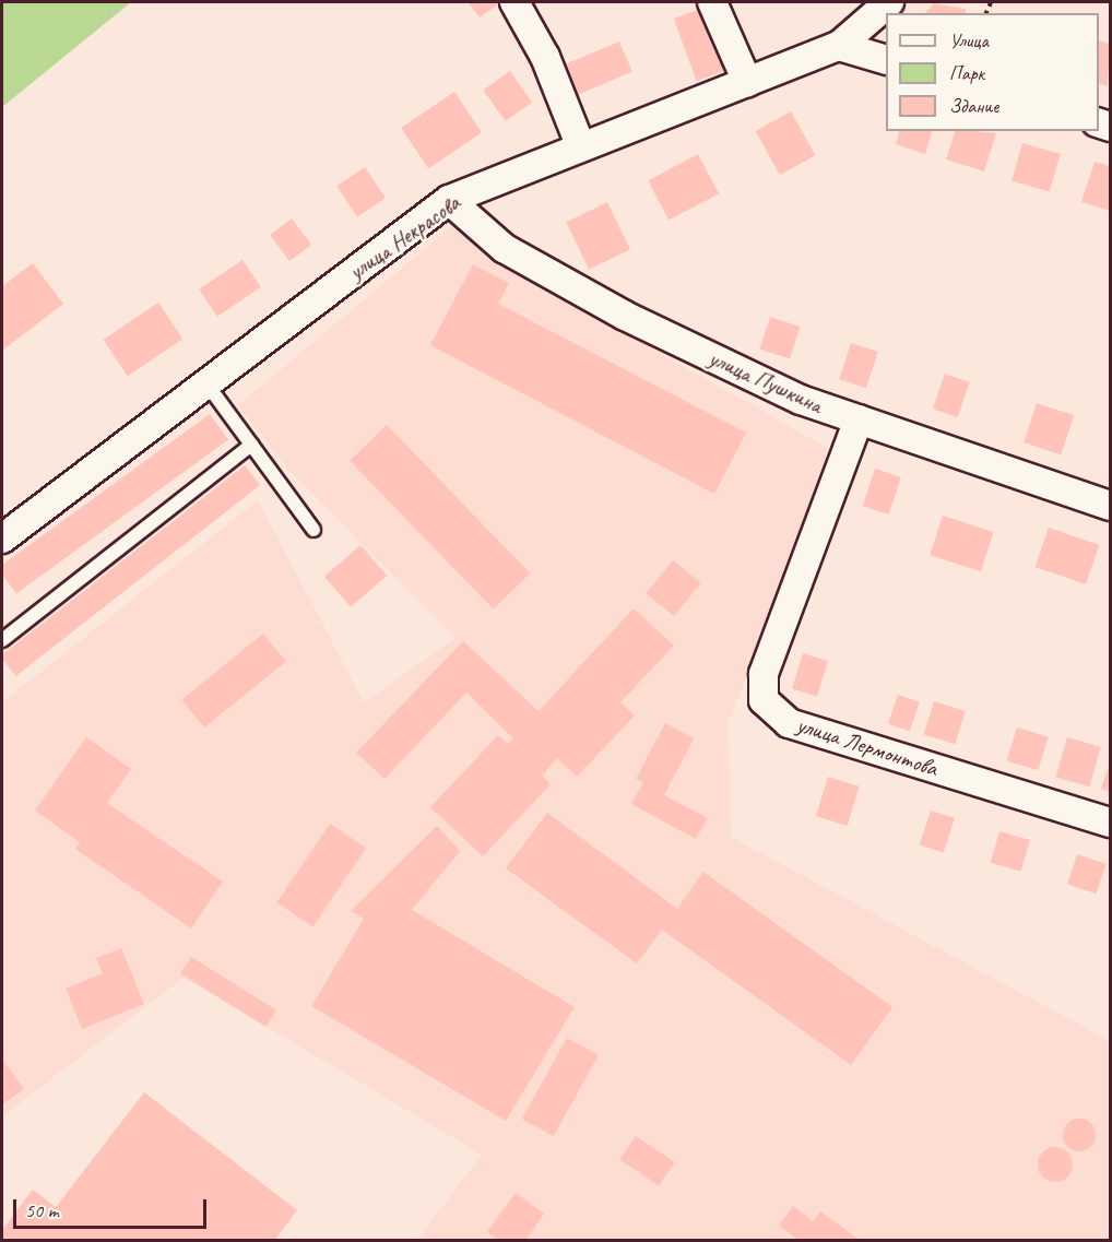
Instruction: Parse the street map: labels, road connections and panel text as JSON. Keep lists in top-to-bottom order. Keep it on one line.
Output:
{"streets":{"street":["улица Некрасова","улица Пушкина","улица Лермонтова"]},"crossings":[["улица Некрасова","улица Пушкина"],["улица Пушкина","улица Лермонтова"]],"legend":["Улица","Парк","Здание"],"scale_bar":"50 m"}
